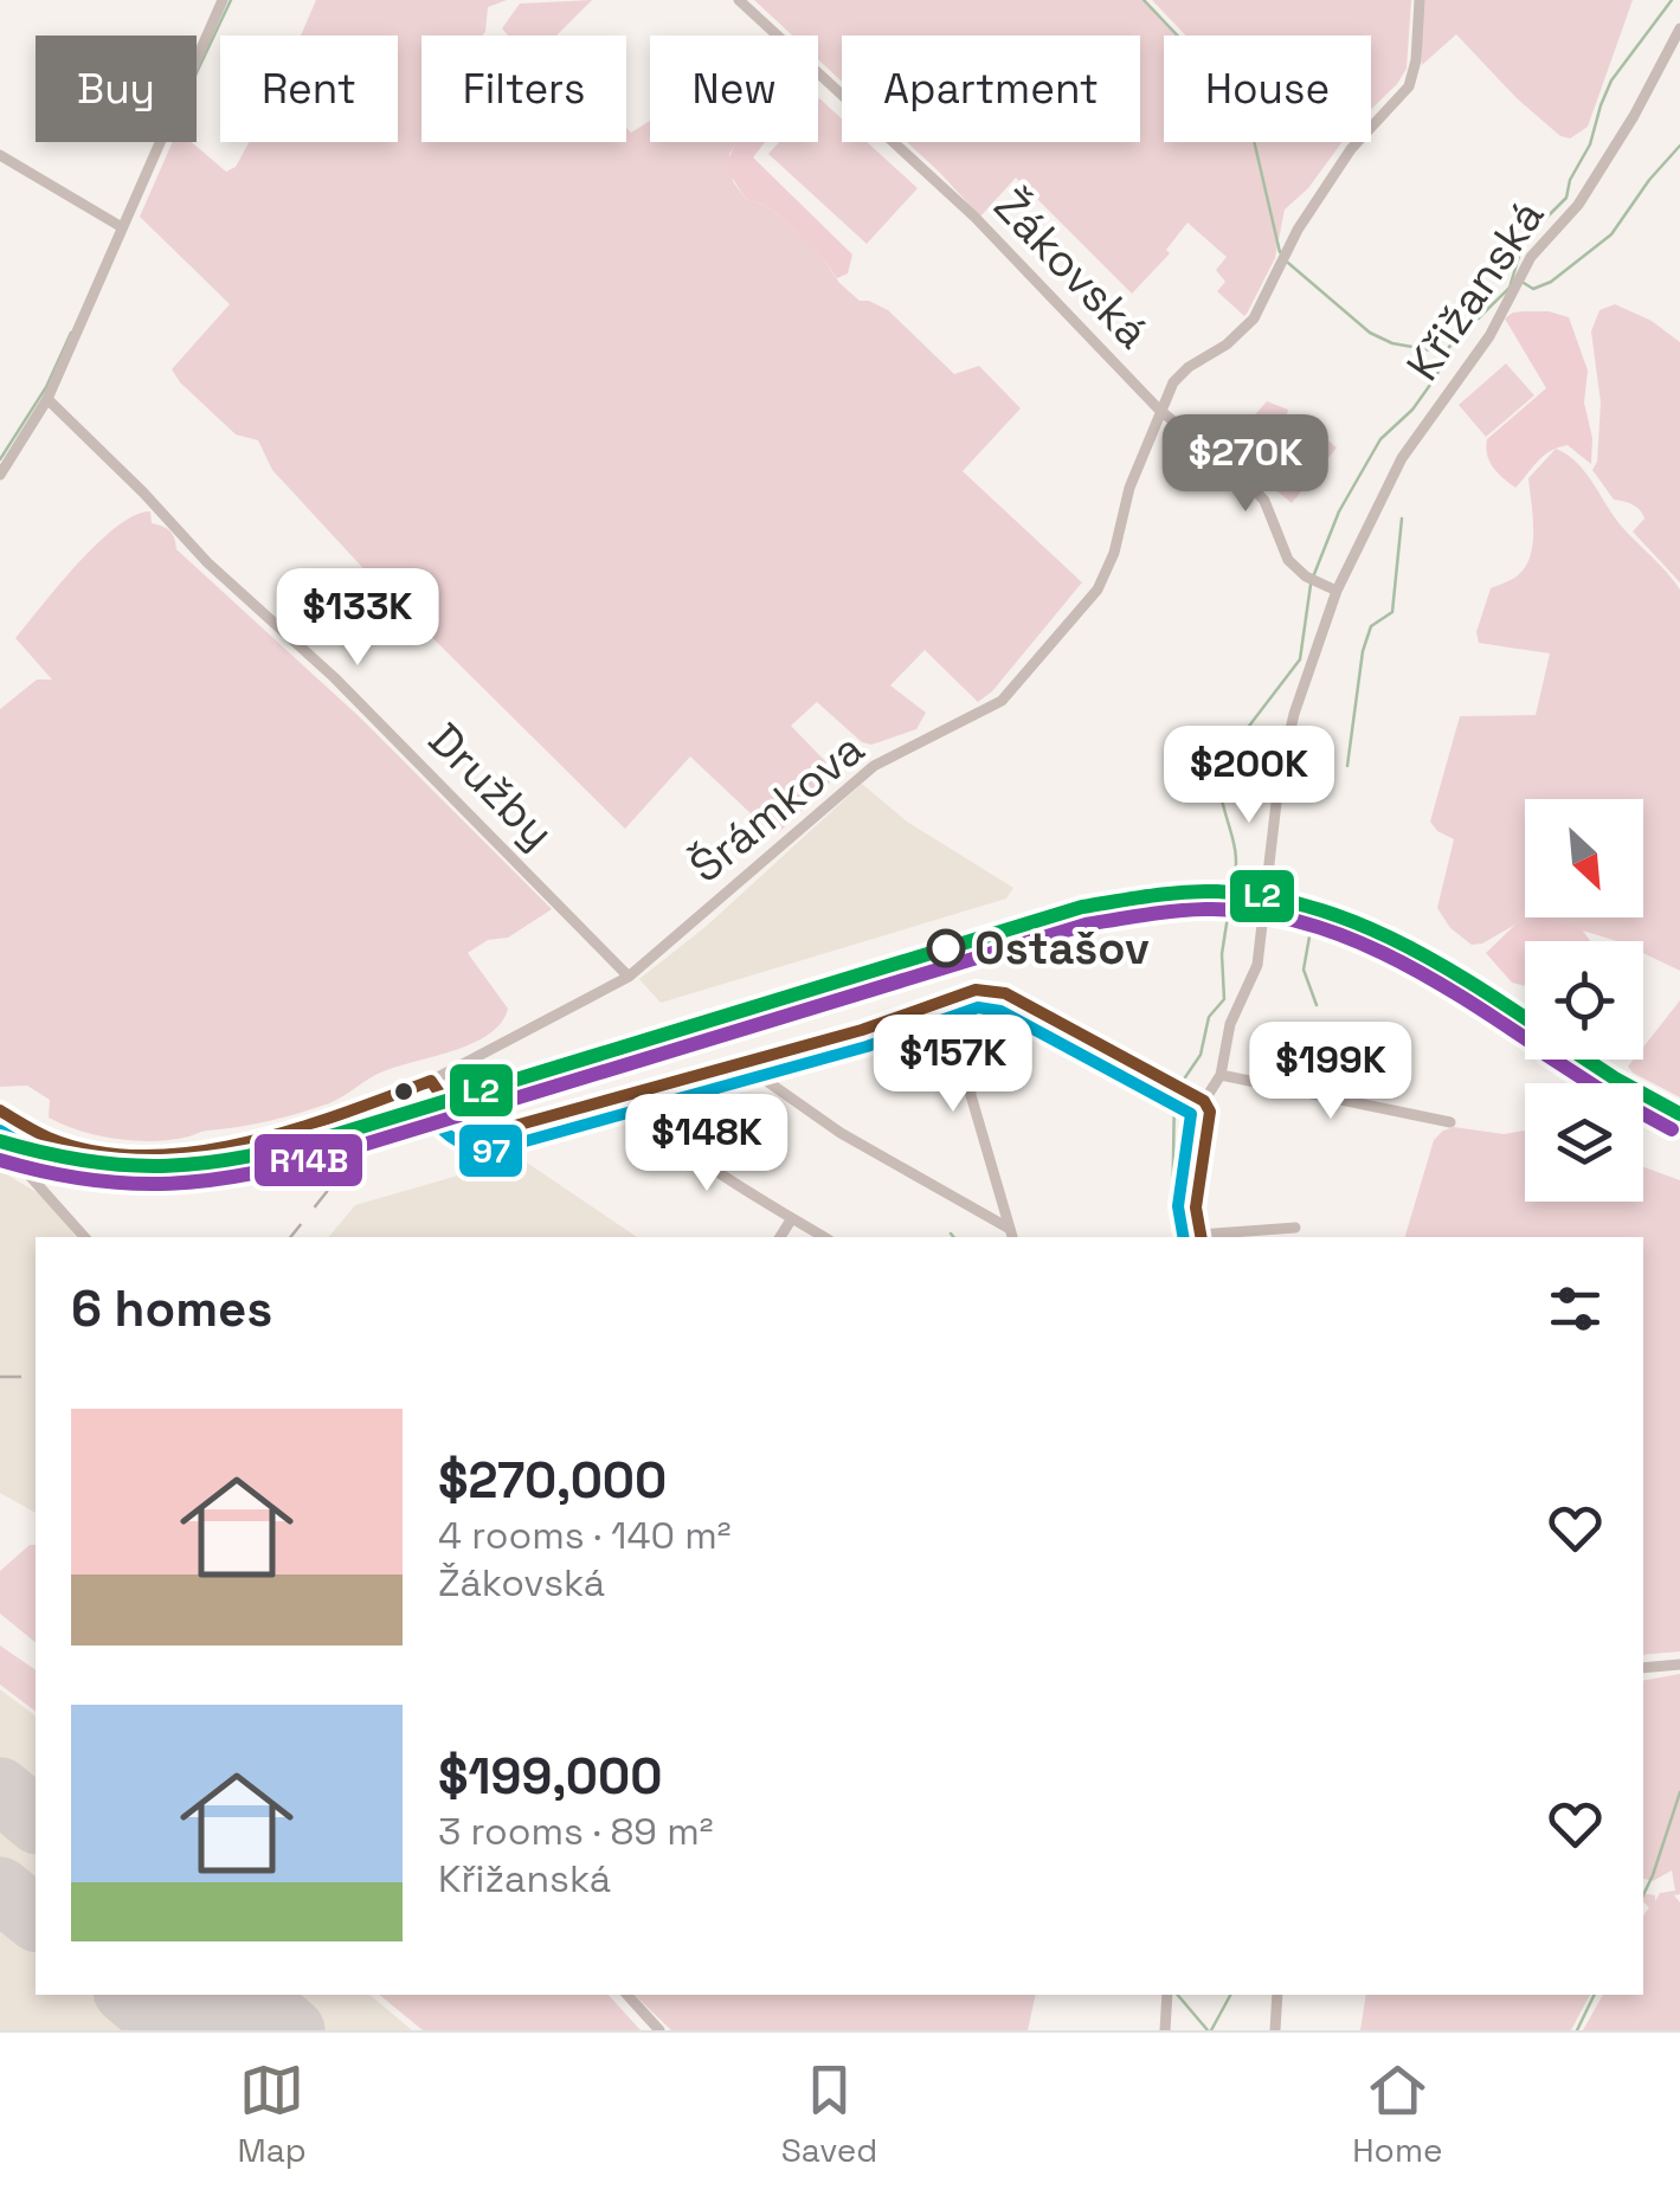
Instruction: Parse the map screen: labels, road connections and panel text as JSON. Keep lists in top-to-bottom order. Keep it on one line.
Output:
{"streets":{"street":["Žákovská","Křižanská","Družby","Šrámkova"]},"crossings":[["Žákovská","Křižanská"],["Žákovská","Šrámkova"],["Družby","Šrámkova"]],"places":["Ostašov"],"lines":["transit line L2","transit line R14B","transit line 97"],"north":"bottom right","page":{"chip":["Buy","Rent","Filters","New","Apartment","House"],"price":["$270K","$133K","$200K","$157K","$199K","$148K"],"heading":"6 homes","list":[{"name":"$270,000","note":"4 rooms · 140 m² · Žákovská"},{"name":"$199,000","note":"3 rooms · 89 m² · Křižanská"}],"tabs":["Map","Saved","Home"]}}
